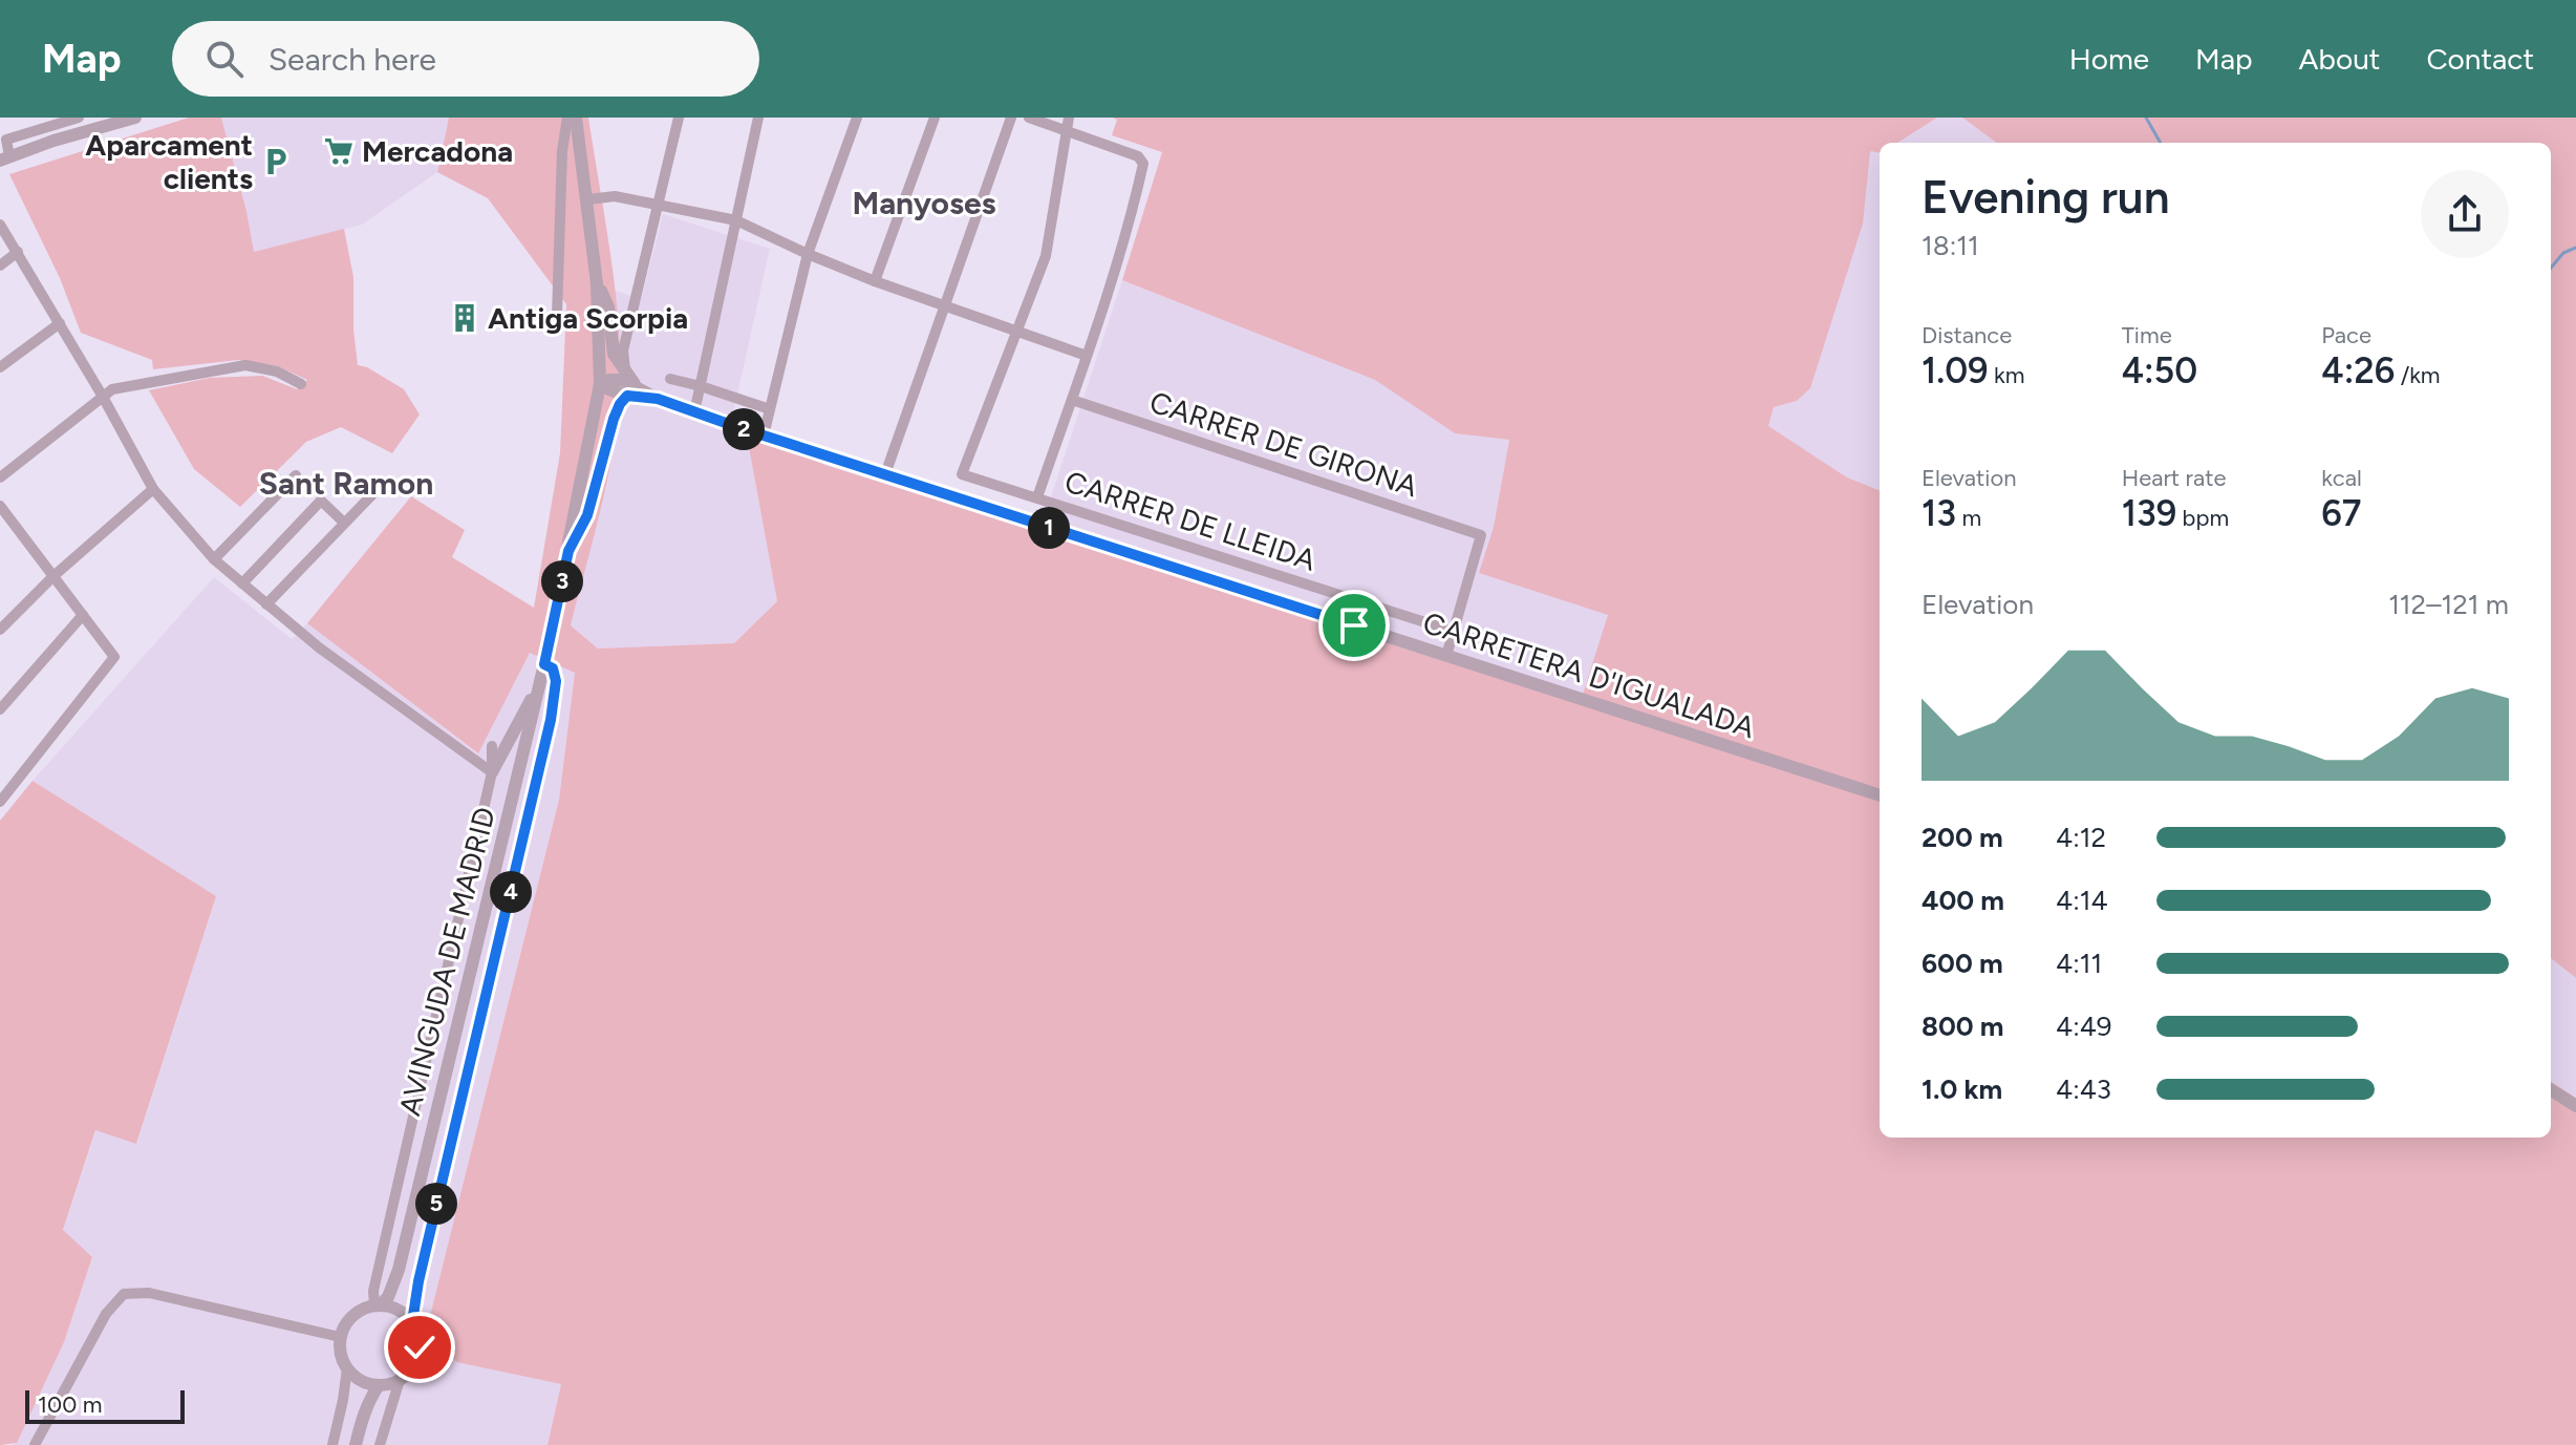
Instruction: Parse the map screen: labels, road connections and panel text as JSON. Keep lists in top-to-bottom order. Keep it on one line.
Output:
{"streets":{"street":["CARRER DE GIRONA","CARRER DE LLEIDA","CARRETERA D'IGUALADA","AVINGUDA DE MADRID"]},"crossings":[["CARRER DE GIRONA","CARRER DE LLEIDA"],["CARRETERA D'IGUALADA","AVINGUDA DE MADRID"]],"districts":["Manyoses","Sant Ramon"],"places":{"supermarket":["Mercadona"],"parking":["Aparcament clients"],"building":["Antiga Scorpia"]},"scale_bar":"100 m","page":{"header":"Map","search":"Search here","nav":["Home","Map","About","Contact"],"heading":["Evening run","18:11"],"stats":[["Distance","1.09 km"],["Time","4:50"],["Pace","4:26 /km"],["Elevation","13 m"],["Heart rate","139 bpm"],["kcal","67"]],"pins":["2","1","3","4","5"],"chart":["Elevation","112–121 m"],"list":[{"name":"200 m","note":"4:12"},{"name":"400 m","note":"4:14"},{"name":"600 m","note":"4:11"},{"name":"800 m","note":"4:49"},{"name":"1.0 km","note":"4:43"}],"scale":"100 m"}}
